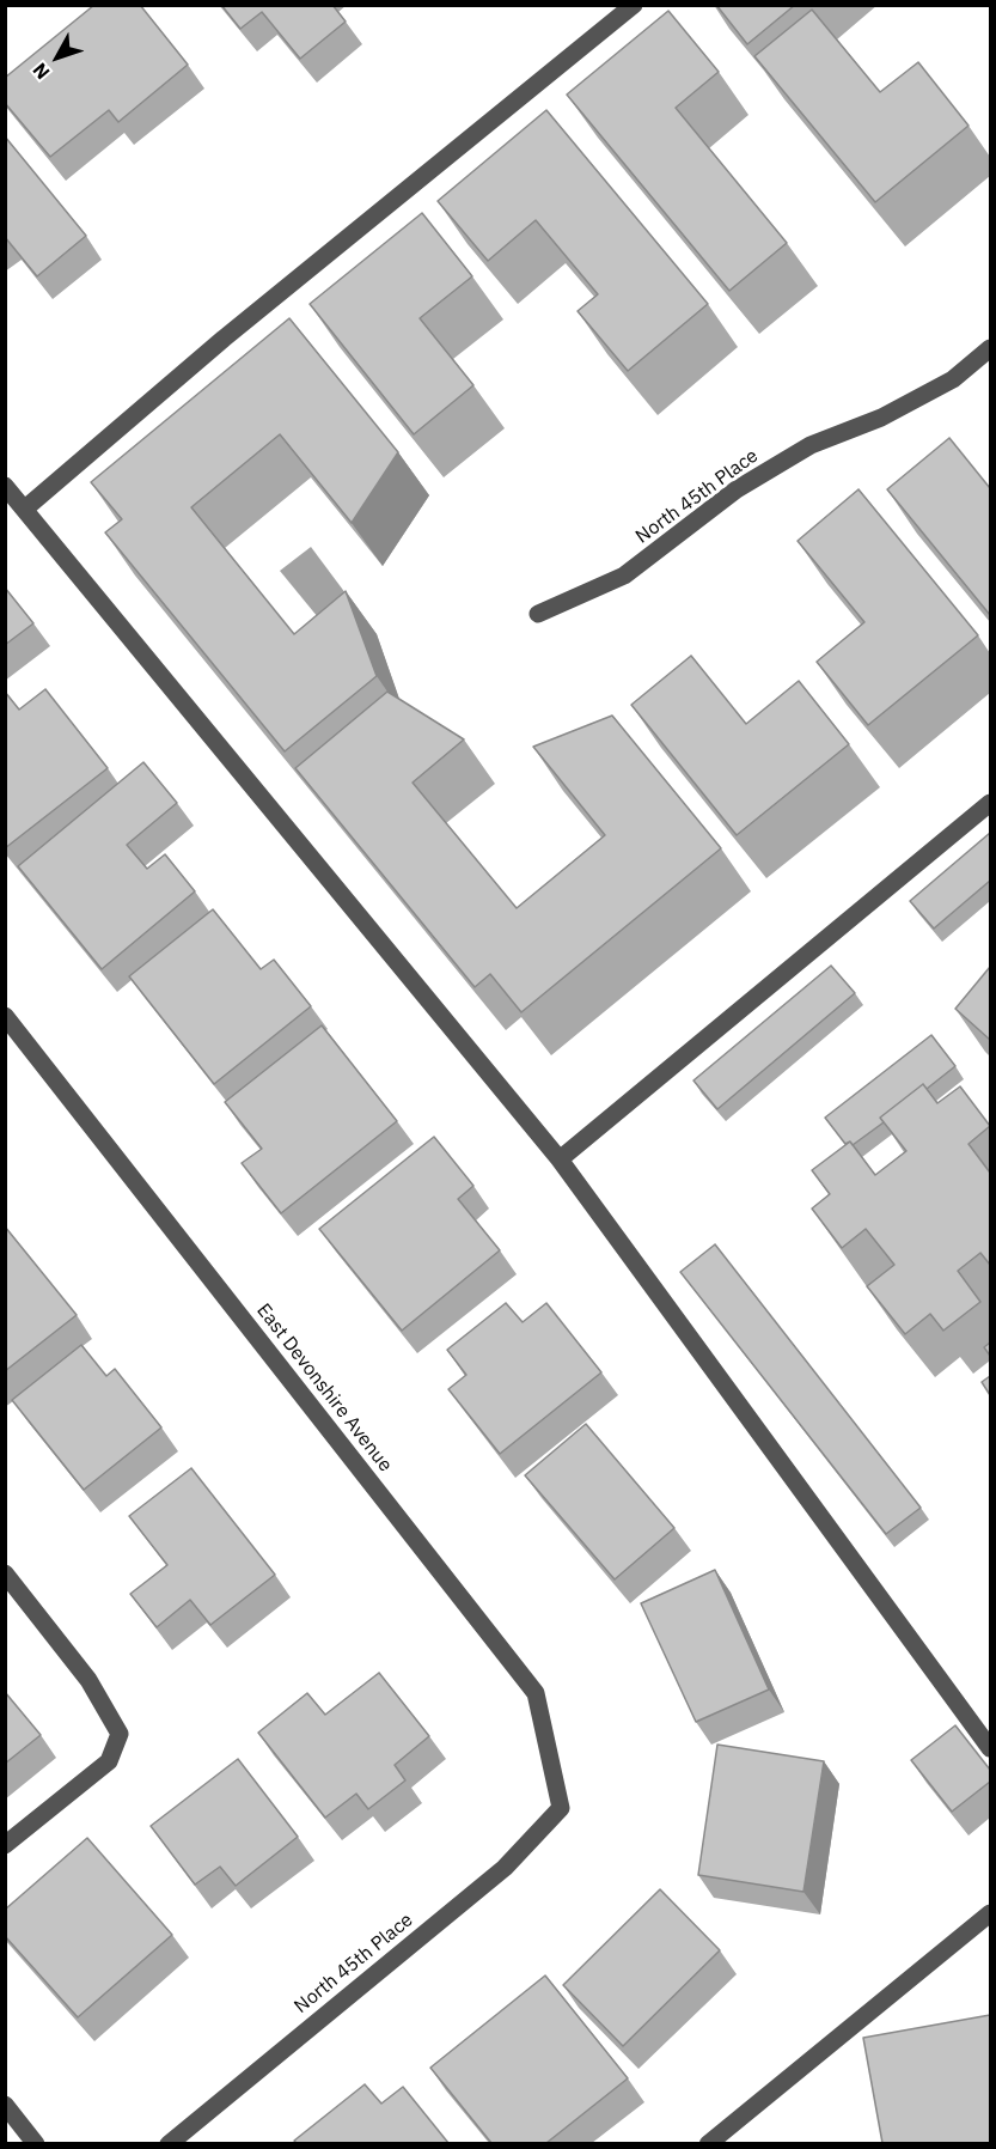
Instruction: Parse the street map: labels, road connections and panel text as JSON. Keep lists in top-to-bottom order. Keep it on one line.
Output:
{"streets":{"street":["North 45th Place","East Devonshire Avenue"]},"crossings":[["North 45th Place","East Devonshire Avenue"]],"north":"bottom left"}
